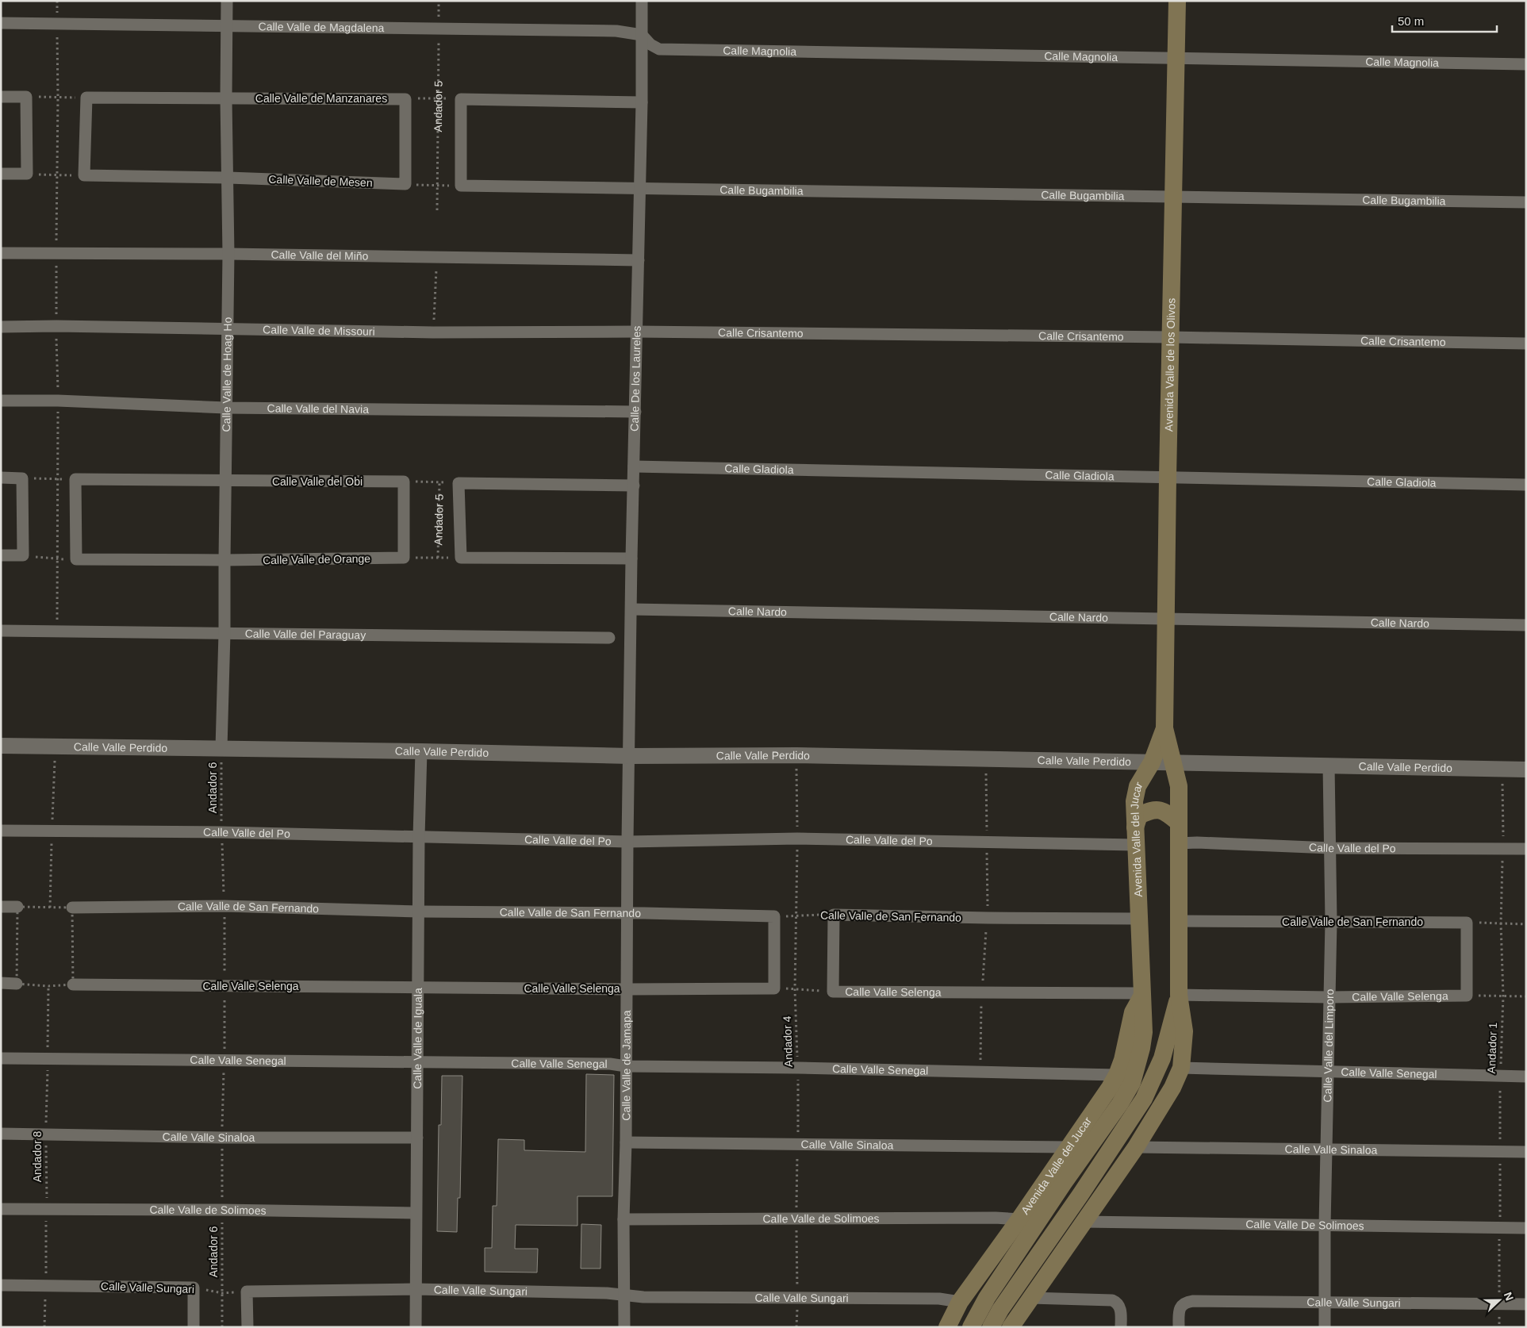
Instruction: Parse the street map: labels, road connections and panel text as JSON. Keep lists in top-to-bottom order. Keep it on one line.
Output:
{"streets":{"main road":["Avenida Valle de los Olivos","Avenida Valle del Jucar"],"street":["Calle Valle de Magdalena","Calle Magnolia","Calle Valle de Manzanares","Calle Valle de Mesen","Calle Bugambilia","Calle Valle del Miño","Calle Valle de Missouri","Calle Crisantemo","Calle Valle de Hoag Ho","Calle De los Laureles","Calle Valle del Navia","Calle Gladiola","Calle Valle del Obi","Calle Valle de Orange","Calle Nardo","Calle Valle del Paraguay","Calle Valle Perdido","Calle Valle del Po","Calle Valle de San Fernando","Calle Valle Selenga","Calle Valle de Iguala","Calle Valle del Limporo","Calle Valle Senegal","Calle Valle de Jamapa","Calle Valle Sinaloa","Calle Valle de Solimoes","Calle Valle De Solimoes","Calle Valle Sungari"],"path":["Andador 5","Andador 6","Andador 4","Andador 1","Andador 8"]},"crossings":[["Calle Valle de Magdalena","Calle Magnolia"],["Calle Valle de Magdalena","Andador 5"],["Calle Valle de Magdalena","Calle Valle de Hoag Ho"],["Calle Valle de Magdalena","Calle De los Laureles"],["Calle Magnolia","Avenida Valle de los Olivos"],["Calle Magnolia","Calle De los Laureles"],["Calle Valle de Manzanares","Calle Valle de Hoag Ho"],["Calle Valle de Mesen","Calle Valle de Hoag Ho"],["Calle Bugambilia","Avenida Valle de los Olivos"],["Calle Bugambilia","Calle De los Laureles"],["Calle Valle del Miño","Calle Valle de Hoag Ho"],["Calle Valle del Miño","Calle De los Laureles"],["Calle Valle de Missouri","Calle Crisantemo"],["Calle Valle de Missouri","Calle Valle de Hoag Ho"],["Calle Valle de Missouri","Calle De los Laureles"],["Calle Crisantemo","Avenida Valle de los Olivos"],["Calle Crisantemo","Calle De los Laureles"],["Avenida Valle de los Olivos","Calle Gladiola"],["Avenida Valle de los Olivos","Calle Nardo"],["Avenida Valle de los Olivos","Calle Valle Perdido"],["Avenida Valle de los Olivos","Avenida Valle del Jucar"],["Calle Valle de Hoag Ho","Calle Valle del Navia"],["Calle Valle de Hoag Ho","Calle Valle del Obi"],["Calle Valle de Hoag Ho","Calle Valle de Orange"],["Calle Valle de Hoag Ho","Calle Valle del Paraguay"],["Calle Valle de Hoag Ho","Calle Valle Perdido"],["Calle Valle de Hoag Ho","Andador 6"],["Calle De los Laureles","Calle Valle del Navia"],["Calle De los Laureles","Calle Gladiola"],["Calle De los Laureles","Calle Nardo"],["Calle De los Laureles","Calle Valle Perdido"],["Calle De los Laureles","Calle Valle de Jamapa"],["Calle Valle Perdido","Andador 6"],["Calle Valle Perdido","Avenida Valle del Jucar"],["Calle Valle Perdido","Calle Valle de Iguala"],["Calle Valle Perdido","Andador 4"],["Calle Valle Perdido","Calle Valle del Limporo"],["Calle Valle Perdido","Andador 1"],["Calle Valle Perdido","Calle Valle de Jamapa"],["Andador 6","Calle Valle del Po"],["Andador 6","Calle Valle de San Fernando"],["Andador 6","Calle Valle Selenga"],["Andador 6","Calle Valle Senegal"],["Andador 6","Calle Valle Sinaloa"],["Andador 6","Calle Valle de Solimoes"],["Andador 6","Calle Valle Sungari"],["Calle Valle del Po","Avenida Valle del Jucar"],["Calle Valle del Po","Calle Valle de Iguala"],["Calle Valle del Po","Andador 4"],["Calle Valle del Po","Calle Valle del Limporo"],["Calle Valle del Po","Andador 1"],["Calle Valle del Po","Calle Valle de Jamapa"],["Avenida Valle del Jucar","Calle Valle de San Fernando"],["Avenida Valle del Jucar","Calle Valle Selenga"],["Avenida Valle del Jucar","Calle Valle Senegal"],["Avenida Valle del Jucar","Calle Valle Sinaloa"],["Avenida Valle del Jucar","Calle Valle de Solimoes"],["Avenida Valle del Jucar","Calle Valle Sungari"],["Calle Valle de San Fernando","Calle Valle de Iguala"],["Calle Valle de San Fernando","Andador 4"],["Calle Valle de San Fernando","Calle Valle del Limporo"],["Calle Valle de San Fernando","Calle Valle de Jamapa"],["Calle Valle Selenga","Calle Valle de Iguala"],["Calle Valle Selenga","Andador 4"],["Calle Valle Selenga","Calle Valle del Limporo"],["Calle Valle Selenga","Calle Valle de Jamapa"],["Calle Valle de Iguala","Calle Valle Senegal"],["Calle Valle de Iguala","Calle Valle Sinaloa"],["Calle Valle de Iguala","Calle Valle de Solimoes"],["Calle Valle de Iguala","Calle Valle Sungari"],["Andador 4","Calle Valle Senegal"],["Andador 4","Calle Valle Sinaloa"],["Andador 4","Calle Valle de Solimoes"],["Andador 4","Calle Valle Sungari"],["Calle Valle del Limporo","Calle Valle Senegal"],["Calle Valle del Limporo","Calle Valle Sinaloa"],["Calle Valle del Limporo","Calle Valle De Solimoes"],["Calle Valle del Limporo","Calle Valle Sungari"],["Andador 1","Calle Valle Senegal"],["Andador 1","Calle Valle Sinaloa"],["Andador 1","Calle Valle De Solimoes"],["Andador 1","Calle Valle Sungari"],["Calle Valle Senegal","Calle Valle de Jamapa"],["Calle Valle Senegal","Andador 8"],["Calle Valle de Jamapa","Calle Valle Sinaloa"],["Calle Valle de Jamapa","Calle Valle de Solimoes"],["Calle Valle de Jamapa","Calle Valle Sungari"],["Calle Valle Sinaloa","Andador 8"],["Andador 8","Calle Valle de Solimoes"],["Andador 8","Calle Valle Sungari"]],"scale_bar":"50 m","north":"right"}
